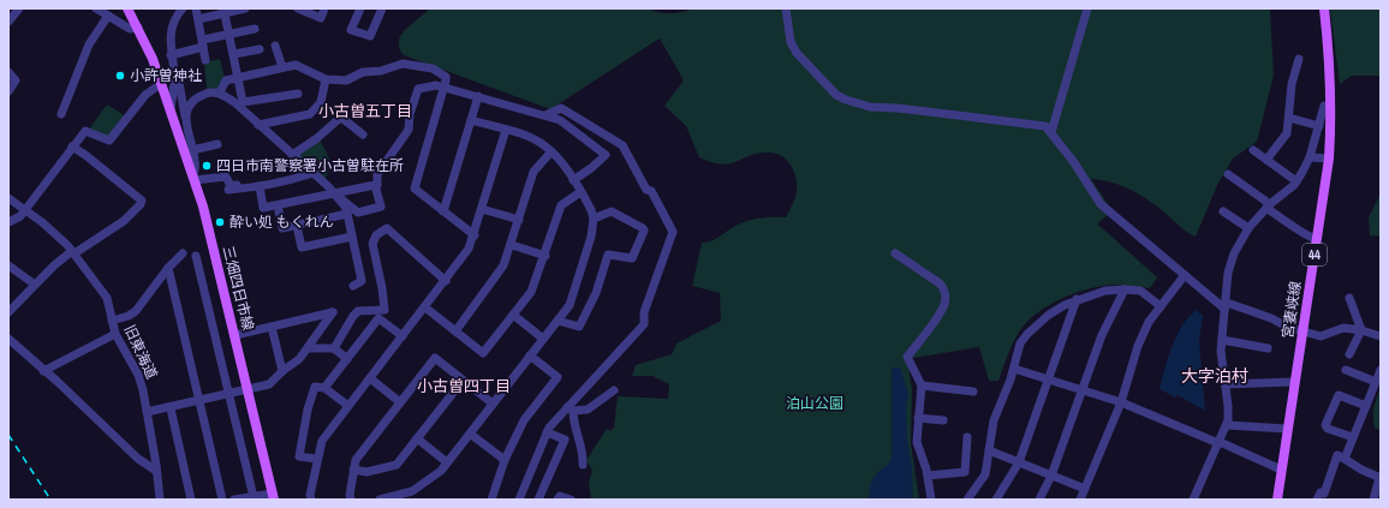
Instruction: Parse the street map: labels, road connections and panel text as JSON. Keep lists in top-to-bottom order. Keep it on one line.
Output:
{"streets":{"main road":["44","三畑四日市線","宮妻峡線"],"street":["旧東海道"]},"districts":["小古曽五丁目","大字泊村","小古曽四丁目"],"parks":["泊山公園"],"places":["小許曽神社","四日市南警察署小古曽駐在所","酔い処 もくれん"]}
